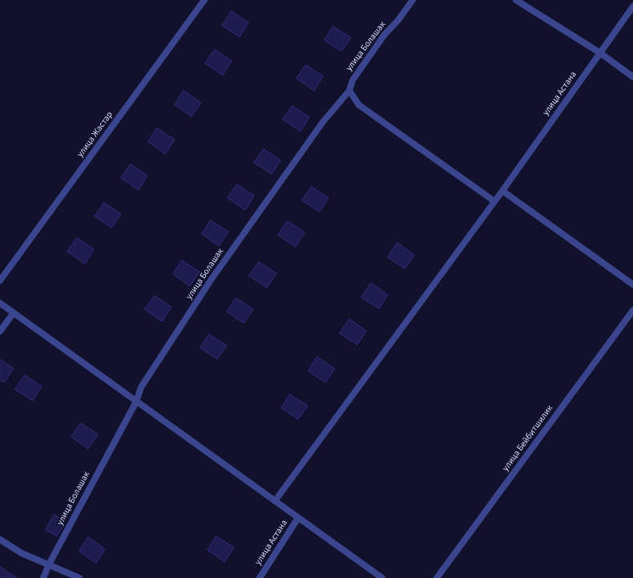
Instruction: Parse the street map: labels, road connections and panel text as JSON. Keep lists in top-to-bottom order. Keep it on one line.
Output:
{"streets":{"street":["улица Болашак","улица Астана","улица Жастар","улица Бейбитшилик"]}}
